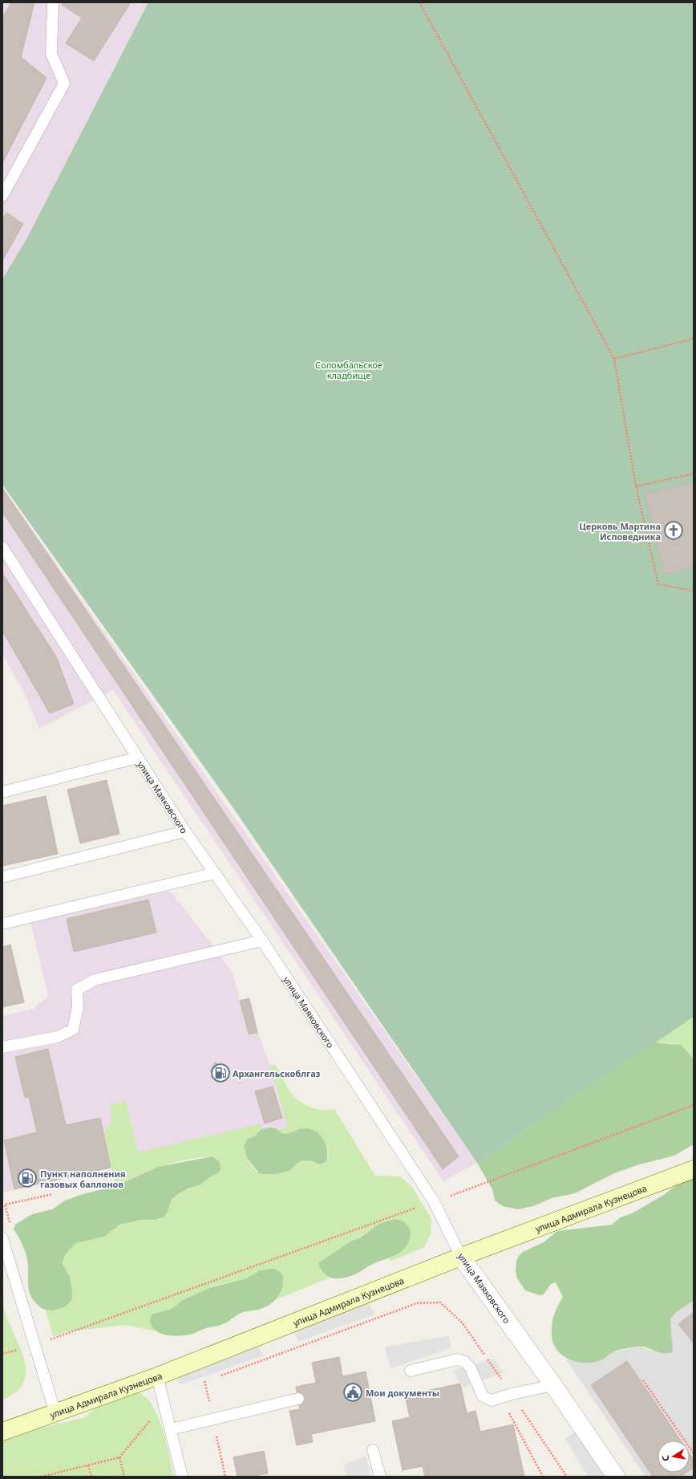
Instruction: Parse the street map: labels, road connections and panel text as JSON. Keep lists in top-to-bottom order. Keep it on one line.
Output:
{"streets":{"main road":["улица Адмирала Кузнецова"],"street":["улица Маяковского"]},"crossings":[["улица Маяковского","улица Адмирала Кузнецова"]],"parks":["Соломбальское кладбище"],"places":{"church":["Церковь Мартина Исповедника"],"fuel station":["Архангельскоблгаз","Пункт наполнения газовых баллонов"],"public building":["Мои документы"]},"north":"left"}
